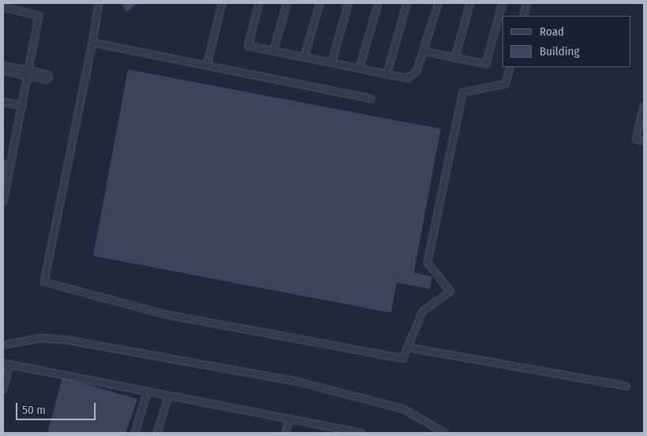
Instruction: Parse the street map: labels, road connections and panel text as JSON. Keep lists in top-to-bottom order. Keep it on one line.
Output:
{"legend":["Road","Building"],"scale_bar":"50 m"}
